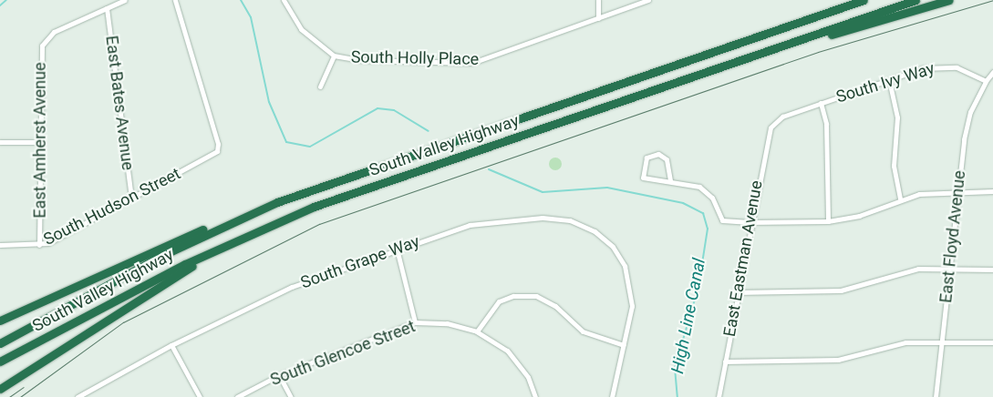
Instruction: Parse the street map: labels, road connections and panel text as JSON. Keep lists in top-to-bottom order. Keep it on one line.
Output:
{"streets":{"highway":["South Valley Highway"],"street":["South Holly Place","South Ivy Way","East Bates Avenue","East Amherst Avenue","South Hudson Street","East Floyd Avenue","East Eastman Avenue","South Grape Way","South Glencoe Street"]},"crossings":[["South Ivy Way","East Floyd Avenue"],["South Ivy Way","East Eastman Avenue"],["East Bates Avenue","East Amherst Avenue"],["East Bates Avenue","South Hudson Street"],["East Amherst Avenue","South Hudson Street"]],"water":["High Line Canal"]}
